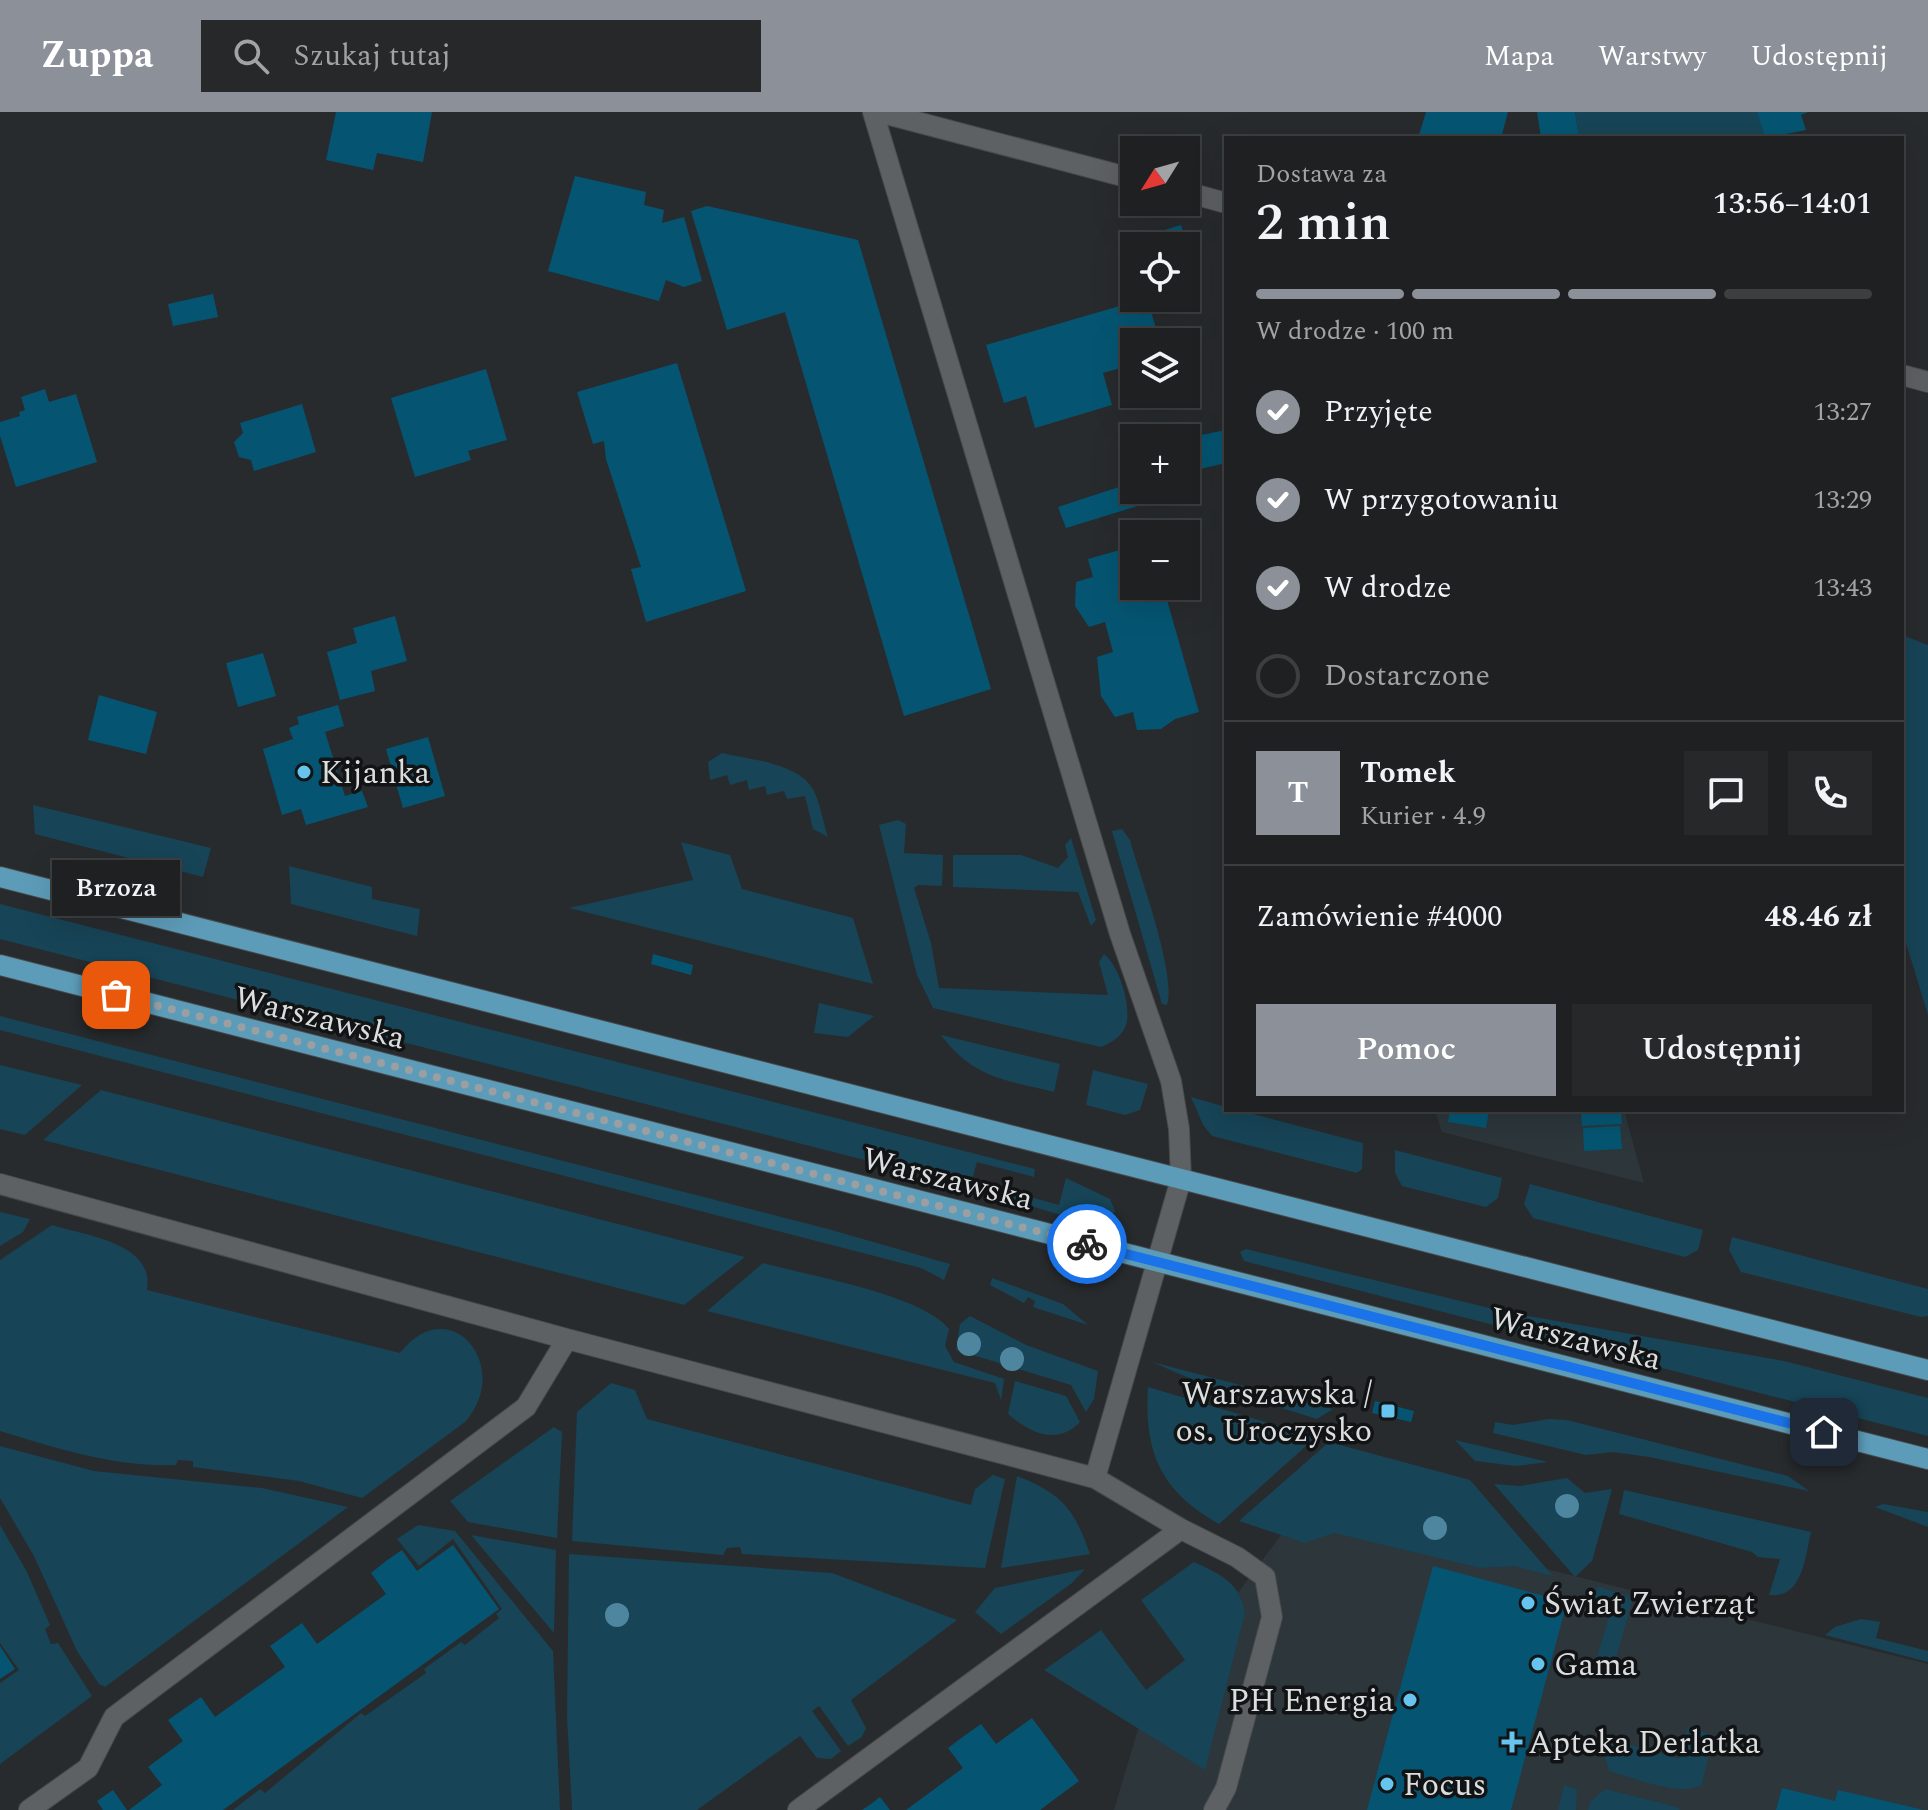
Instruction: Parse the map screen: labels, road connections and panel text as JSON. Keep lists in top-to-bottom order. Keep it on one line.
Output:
{"streets":{"main road":["Warszawska"]},"places":{"other":["Kijanka","Brzoza","Świat Zwierząt","Gama","PH Energia","Focus"],"transit":["Warszawska / os. Uroczysko"],"health":["Apteka Derlatka"]},"north":"bottom left","page":{"header":"Zuppa","search":"Szukaj tutaj","nav":["Mapa","Warstwy","Udostępnij"],"map_buttons":["+","−"],"heading":["2 min","Dostawa za","13:56–14:01"],"panel":["Tomek","Kurier · 4.9","Zamówienie #4000","48.46 zł"],"bar":"W drodze · 100 m","list":[["Przyjęte","13:27"],["W przygotowaniu","13:29"],["W drodze","13:43"],"Dostarczone"],"round":"T","bubble":"Brzoza","buttons":["Pomoc","Udostępnij"]}}
